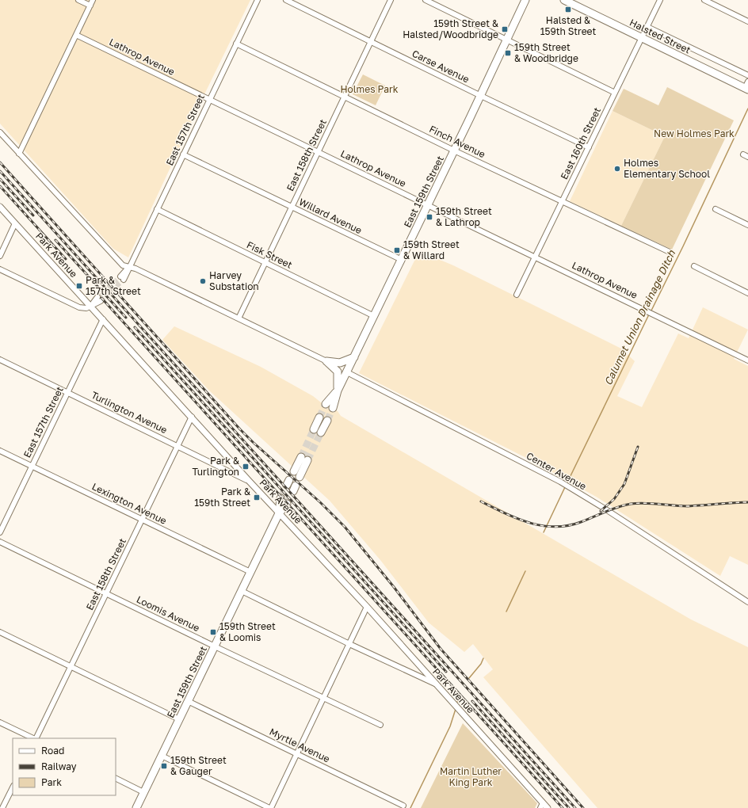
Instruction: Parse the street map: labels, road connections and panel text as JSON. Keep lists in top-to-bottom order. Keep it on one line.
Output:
{"streets":{"main road":["Halsted Street","East 159th Street"],"street":["Lathrop Avenue","Carse Avenue","East 157th Street","Finch Avenue","East 160th Street","East 158th Street","Willard Avenue","Park Avenue","Fisk Street","Turlington Avenue","Center Avenue","Lexington Avenue","Loomis Avenue","Myrtle Avenue"]},"crossings":[["Halsted Street","East 160th Street"],["Lathrop Avenue","East 157th Street"],["Lathrop Avenue","East 160th Street"],["Lathrop Avenue","East 158th Street"],["Lathrop Avenue","East 159th Street"],["Carse Avenue","East 160th Street"],["Carse Avenue","East 158th Street"],["Carse Avenue","East 159th Street"],["East 157th Street","Finch Avenue"],["East 157th Street","Willard Avenue"],["East 157th Street","Park Avenue"],["East 157th Street","Fisk Street"],["East 157th Street","Turlington Avenue"],["East 157th Street","Lexington Avenue"],["Finch Avenue","East 160th Street"],["Finch Avenue","East 158th Street"],["Finch Avenue","East 159th Street"],["East 158th Street","Willard Avenue"],["East 158th Street","Park Avenue"],["East 158th Street","Fisk Street"],["East 158th Street","Turlington Avenue"],["East 158th Street","Lexington Avenue"],["East 158th Street","Loomis Avenue"],["East 159th Street","Willard Avenue"],["East 159th Street","Park Avenue"],["East 159th Street","Fisk Street"],["East 159th Street","Center Avenue"],["East 159th Street","Lexington Avenue"],["East 159th Street","Loomis Avenue"],["East 159th Street","Myrtle Avenue"],["Park Avenue","Turlington Avenue"]],"water":["Calumet Union Drainage Ditch"],"parks":["Holmes Park","New Holmes Park","Martin Luther King Park"],"places":{"transit":["Halsted & 159th Street","159th Street & Halsted/Woodbridge","159th Street & Woodbridge","159th Street & Lathrop","159th Street & Willard","Park & 157th Street","Park & Turlington","Park & 159th Street","159th Street & Loomis","159th Street & Gauger"],"other":["Holmes Elementary School","Harvey Substation"]},"legend":["Road","Railway","Park"]}
